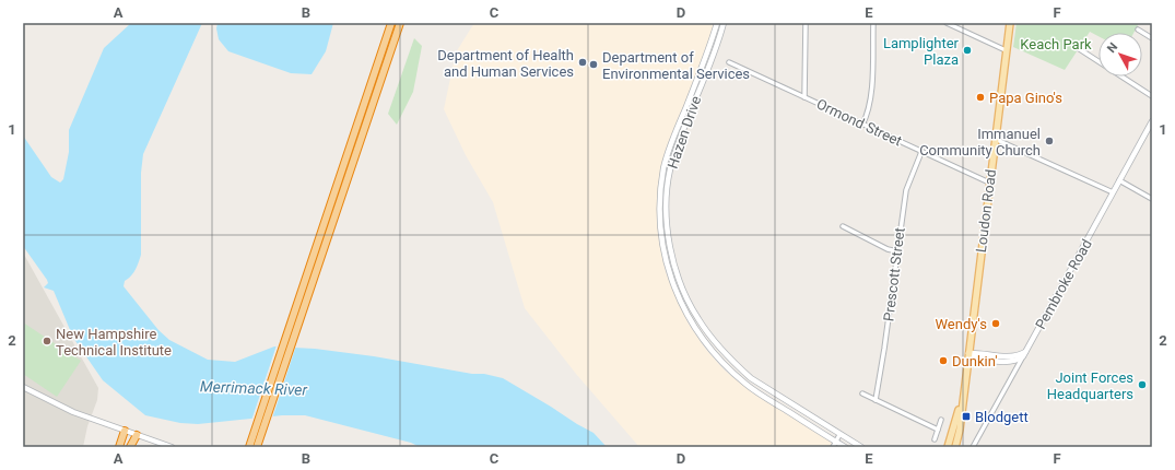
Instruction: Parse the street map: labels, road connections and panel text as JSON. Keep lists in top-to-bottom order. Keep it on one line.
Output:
{"streets":{"main road":["Loudon Road"],"street":["Ormond Street","Hazen Drive","Prescott Street","Pembroke Road"]},"crossings":[["Ormond Street","Loudon Road"],["Ormond Street","Prescott Street"]],"water":["Merrimack River"],"parks":["Keach Park"],"places":{"other":["Lamplighter Plaza","Department of Health and Human Services","Department of Environmental Services","Papa Gino's","Immanuel Community Church","Wendy's","New Hampshire Technical Institute","Dunkin'","Joint Forces Headquarters"],"transit":["Blodgett"]},"north":"top left","grid":{"columns":["A","B","C","D","E","F"],"rows":["1","2"]}}
